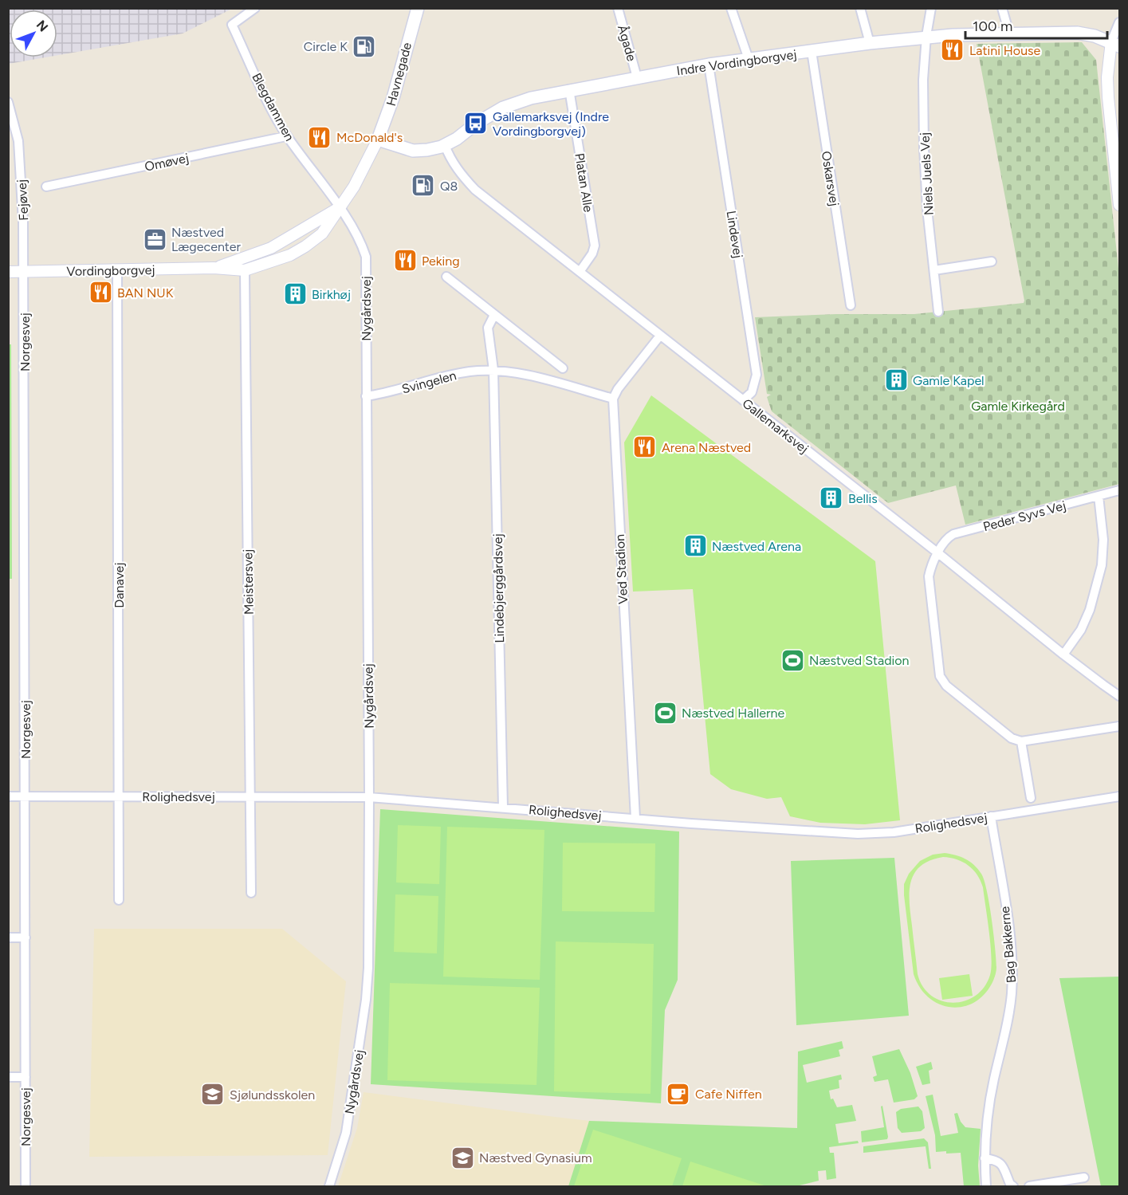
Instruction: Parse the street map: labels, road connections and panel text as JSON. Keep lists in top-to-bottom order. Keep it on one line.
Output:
{"streets":{"main road":["Indre Vordingborgvej","Havnegade"],"street":["Ågade","Blegdammen","Omøvej","Niels Juels Vej","Oskarsvej","Platan Alle","Fejøvej","Lindevej","Vordingborgvej","Nygårdsvej","Norgesvej","Svingelen","Gallemarksvej","Peder Syvs Vej","Ved Stadion","Meistersvej","Danavej","Lindebjerggårdsvej","Rolighedsvej","Bag Bakkerne"]},"crossings":[["Ågade","Indre Vordingborgvej"],["Indre Vordingborgvej","Havnegade"],["Indre Vordingborgvej","Niels Juels Vej"],["Indre Vordingborgvej","Oskarsvej"],["Indre Vordingborgvej","Platan Alle"],["Indre Vordingborgvej","Lindevej"],["Indre Vordingborgvej","Vordingborgvej"],["Indre Vordingborgvej","Gallemarksvej"],["Havnegade","Vordingborgvej"],["Blegdammen","Omøvej"],["Blegdammen","Vordingborgvej"],["Blegdammen","Nygårdsvej"],["Platan Alle","Gallemarksvej"],["Fejøvej","Vordingborgvej"],["Fejøvej","Norgesvej"],["Lindevej","Gallemarksvej"],["Vordingborgvej","Nygårdsvej"],["Vordingborgvej","Norgesvej"],["Vordingborgvej","Meistersvej"],["Vordingborgvej","Danavej"],["Nygårdsvej","Svingelen"],["Nygårdsvej","Rolighedsvej"],["Norgesvej","Rolighedsvej"],["Svingelen","Ved Stadion"],["Svingelen","Lindebjerggårdsvej"],["Gallemarksvej","Peder Syvs Vej"],["Ved Stadion","Rolighedsvej"],["Meistersvej","Rolighedsvej"],["Danavej","Rolighedsvej"],["Lindebjerggårdsvej","Rolighedsvej"],["Rolighedsvej","Bag Bakkerne"]],"parks":["Gamle Kirkegård"],"places":{"fuel station":["Circle K","Q8"],"restaurant":["Latini House","McDonald's","Peking","BAN NUK","Arena Næstved"],"bus stop":["Gallemarksvej (Indre Vordingborgvej)"],"office":["Næstved Lægecenter"],"building":["Birkhøj","Gamle Kapel","Bellis","Næstved Arena"],"sports":["Næstved Stadion","Næstved Hallerne"],"cafe":["Cafe Niffen"],"school or university":["Sjølundsskolen","Næstved Gynasium"]},"scale_bar":"100 m","north":"top right"}
